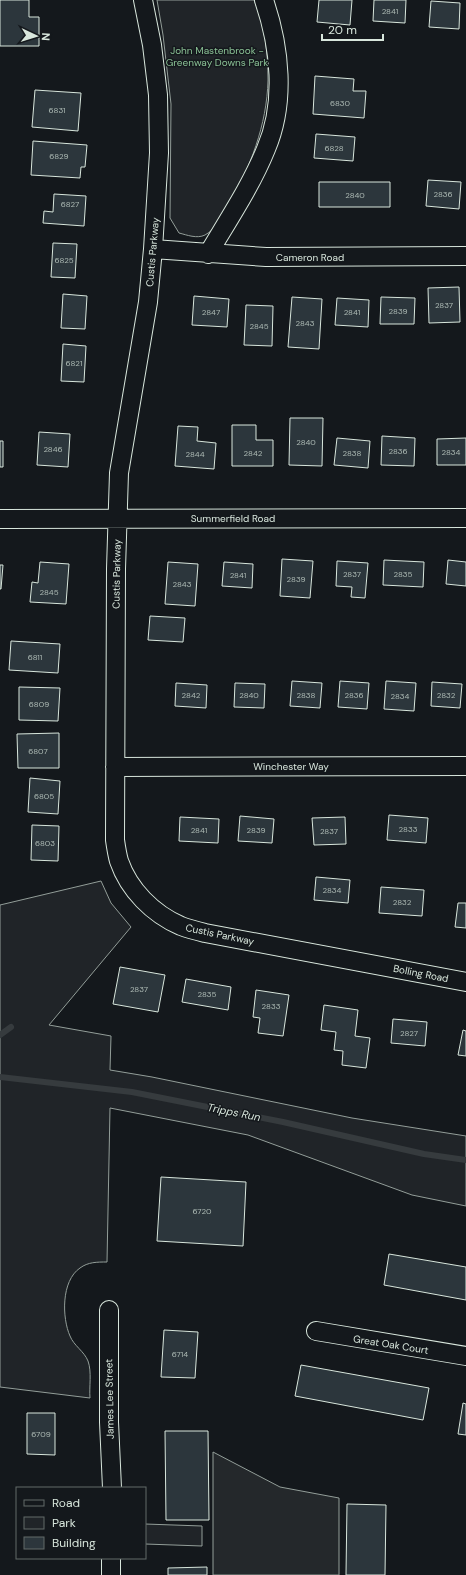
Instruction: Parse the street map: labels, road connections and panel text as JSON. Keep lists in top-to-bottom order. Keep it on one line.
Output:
{"streets":{"street":["Custis Parkway","Cameron Road","Summerfield Road","Winchester Way","Bolling Road","Great Oak Court","James Lee Street"]},"crossings":[["Custis Parkway","Cameron Road"],["Custis Parkway","Summerfield Road"],["Custis Parkway","Winchester Way"],["Custis Parkway","Bolling Road"]],"water":["Tripps Run"],"parks":["John Mastenbrook - Greenway Downs Park"],"house_numbers":["2841","6830","6831","6828","6829","2836","2840","6827","6825","2837","2839","2847","2841","2843","2845","6821","2840","2846","2836","2834","2842","2838","2844","2837","2835","2841","2839","2843","2845","6811","2842","2840","2838","2836","2832","2834","6809","6807","6805","2833","2841","2839","2837","6803","2834","2832","2837","2835","2833","2827","6720","6714","6709"],"legend":["Road","Park","Building"],"scale_bar":"20 m","north":"right"}
